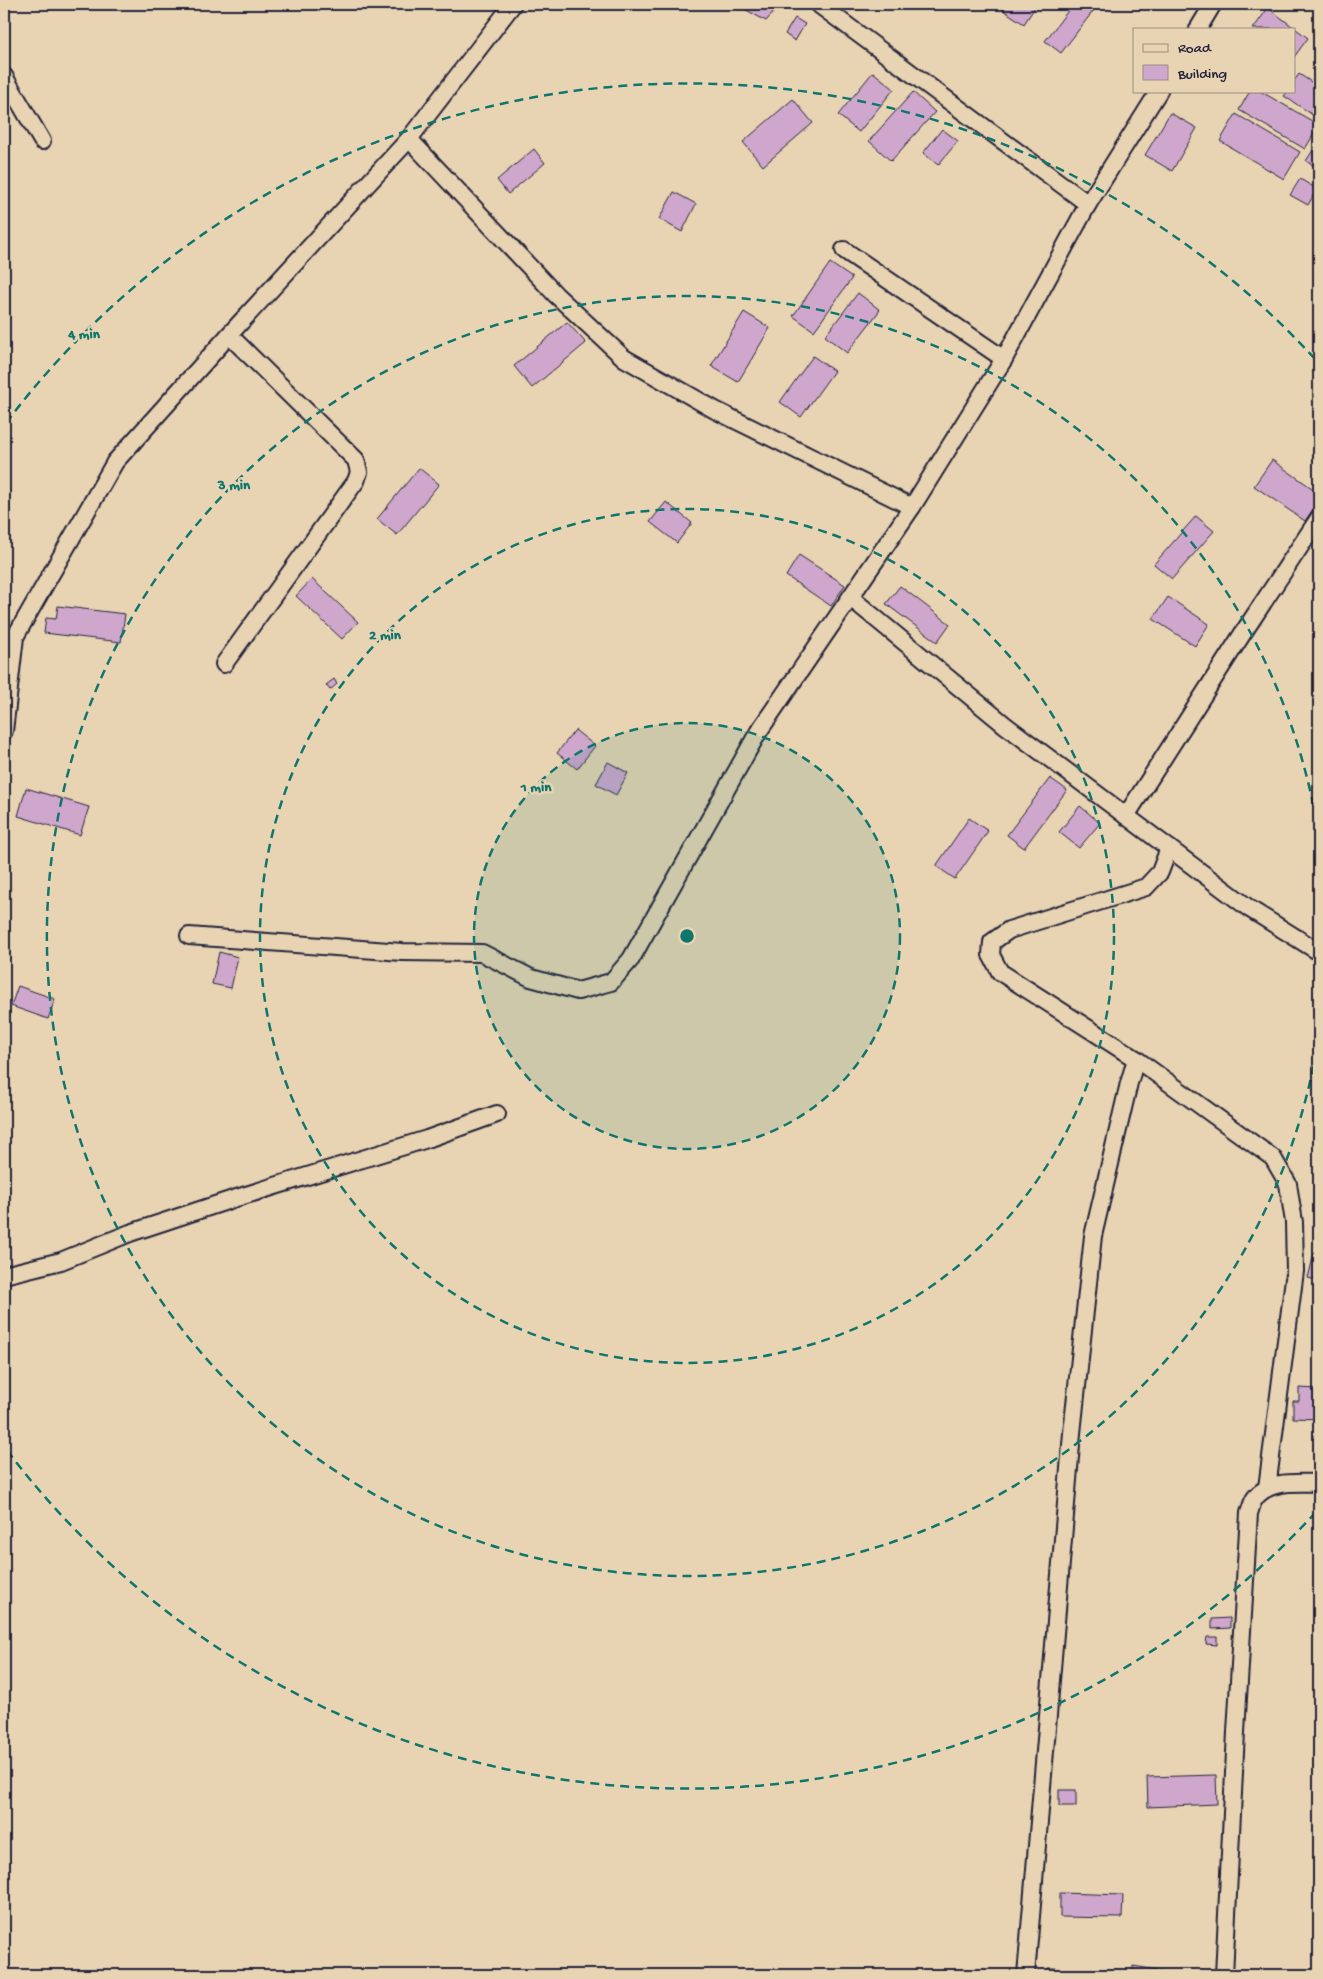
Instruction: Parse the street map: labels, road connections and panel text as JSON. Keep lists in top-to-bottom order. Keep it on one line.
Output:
{"legend":["Road","Building"],"rings":["4 min","3 min","2 min","1 min"]}
